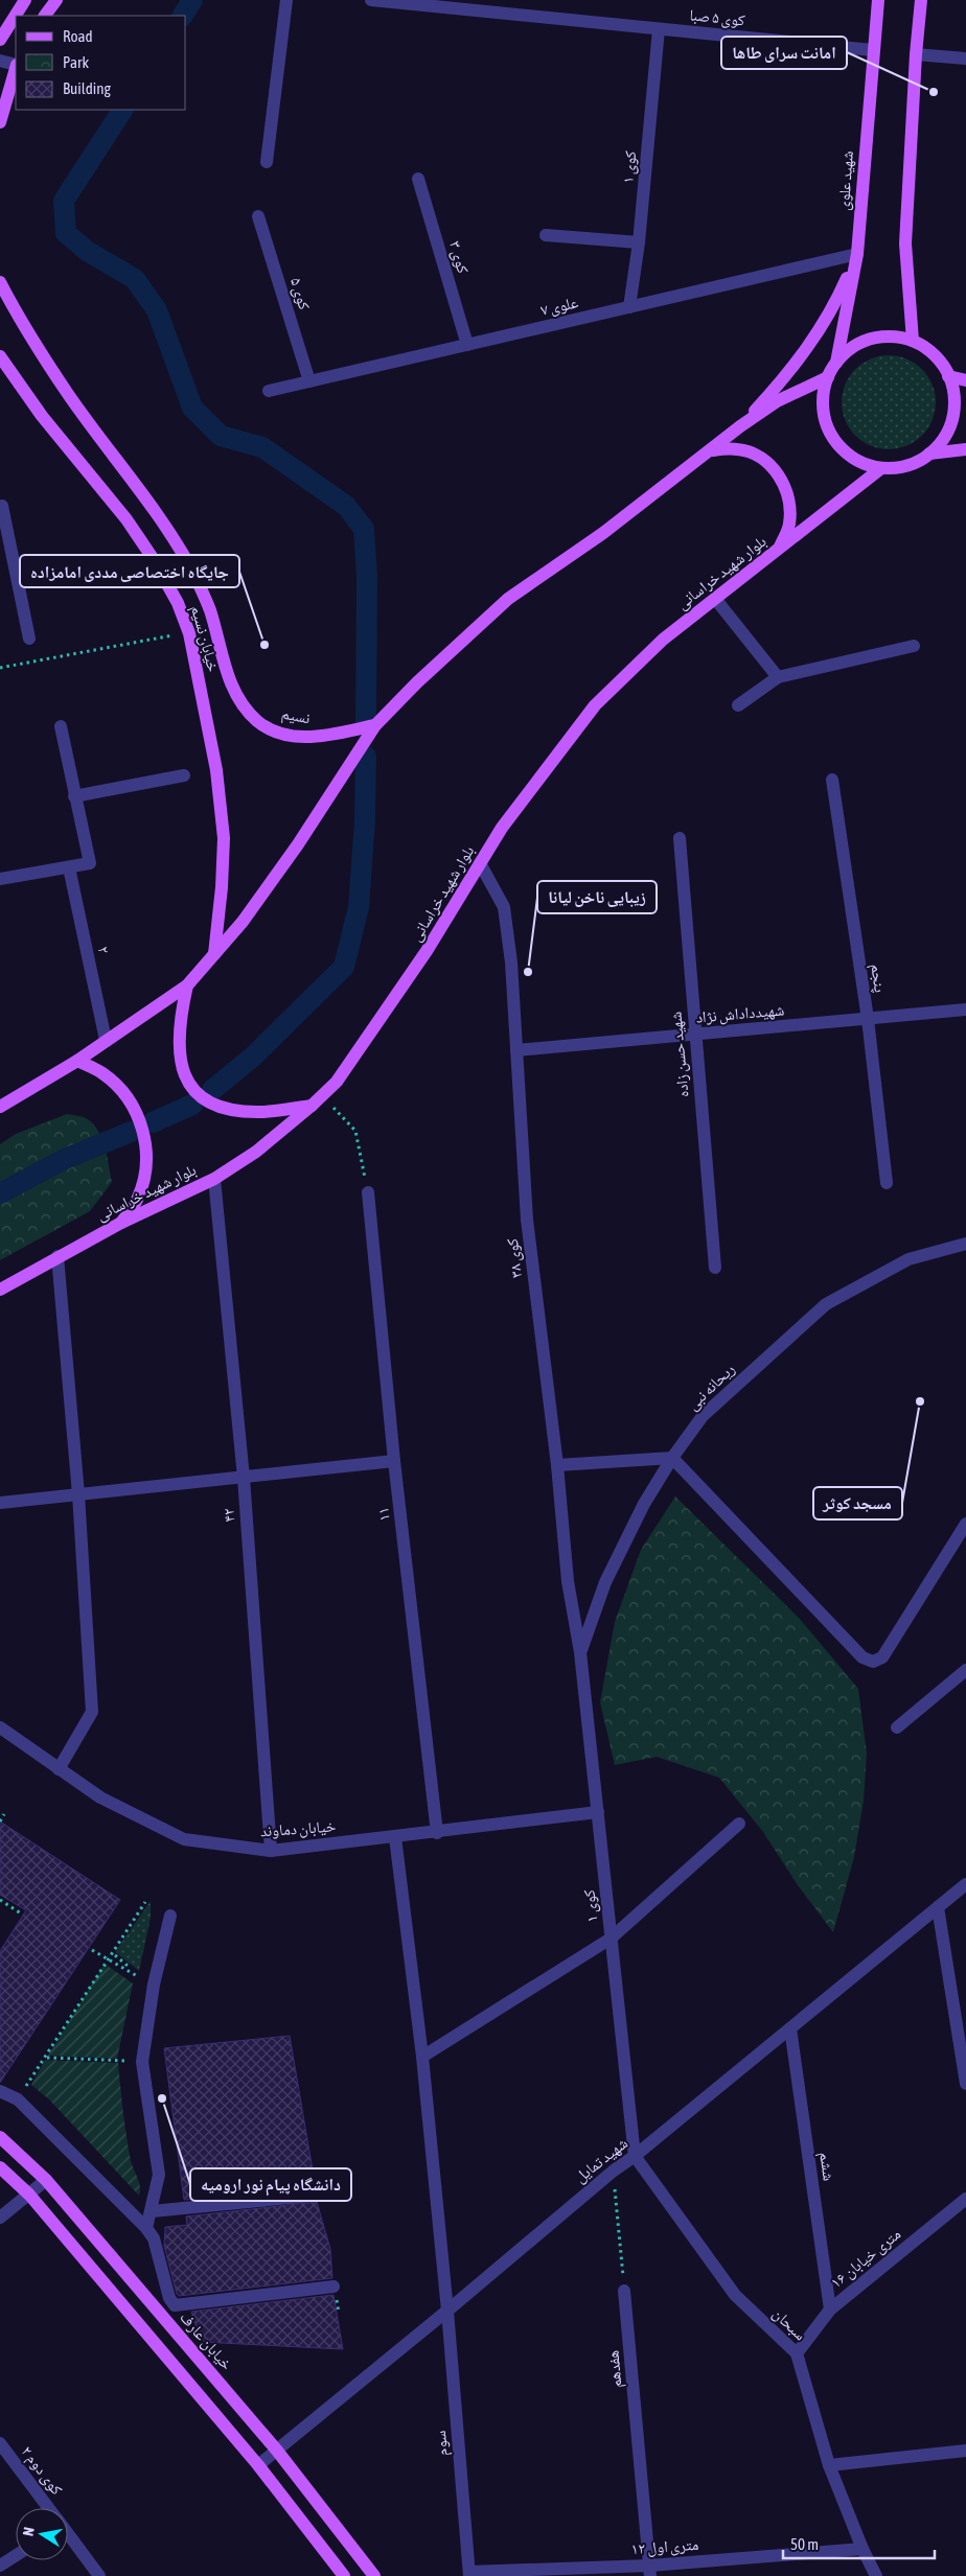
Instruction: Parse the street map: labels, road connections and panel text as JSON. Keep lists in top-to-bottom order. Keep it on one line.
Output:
{"streets":{"main road":["شهید علوی","بلوار شهید خراسانی","خیابان نسیم","نسیم","خیابان عارف"],"street":["کوی ۵ صبا","کوی ۱","کوی ۳","کوی ۵","علوی ۷","۲","پنجم","شهیدداداش نژاد","شهید حسن زاده","کوی ۳۸","ریحانه نبی","۱۱","۴۲","خیابان دماوند","شهید تمایل","ششم","۱۶ متری خیابان","سبحان","هفدهم","سوم","کوی دوم ۲","۱۲ متری اول"]},"crossings":[["کوی ۵ صبا","کوی ۱"],["کوی ۵ صبا","شهید علوی"],["کوی ۱","علوی ۷"],["کوی ۱","کوی ۳۸"],["کوی ۱","ریحانه نبی"],["کوی ۱","خیابان دماوند"],["کوی ۱","شهید تمایل"],["کوی ۱","سبحان"],["شهید علوی","علوی ۷"],["شهید علوی","بلوار شهید خراسانی"],["کوی ۳","علوی ۷"],["کوی ۵","علوی ۷"],["بلوار شهید خراسانی","کوی ۳۸"],["بلوار شهید خراسانی","۴۲"],["خیابان نسیم","نسیم"],["پنجم","شهیدداداش نژاد"],["شهیدداداش نژاد","شهید حسن زاده"],["شهیدداداش نژاد","کوی ۳۸"],["کوی ۳۸","ریحانه نبی"],["۱۱","خیابان دماوند"],["۴۲","خیابان دماوند"],["خیابان دماوند","سوم"],["شهید تمایل","ششم"],["شهید تمایل","سبحان"],["شهید تمایل","خیابان عارف"],["شهید تمایل","سوم"],["ششم","۱۶ متری خیابان"],["۱۶ متری خیابان","سبحان"],["سبحان","۱۲ متری اول"],["هفدهم","۱۲ متری اول"],["سوم","۱۲ متری اول"]],"places":["امانت سرای طاها","جایگاه اختصاصی مددی امامزاده","زیبایی ناخن لیانا","مسجد کوثر","دانشگاه پیام نور ارومیه"],"legend":["Road","Park","Building"],"scale_bar":"50 m","north":"left"}
